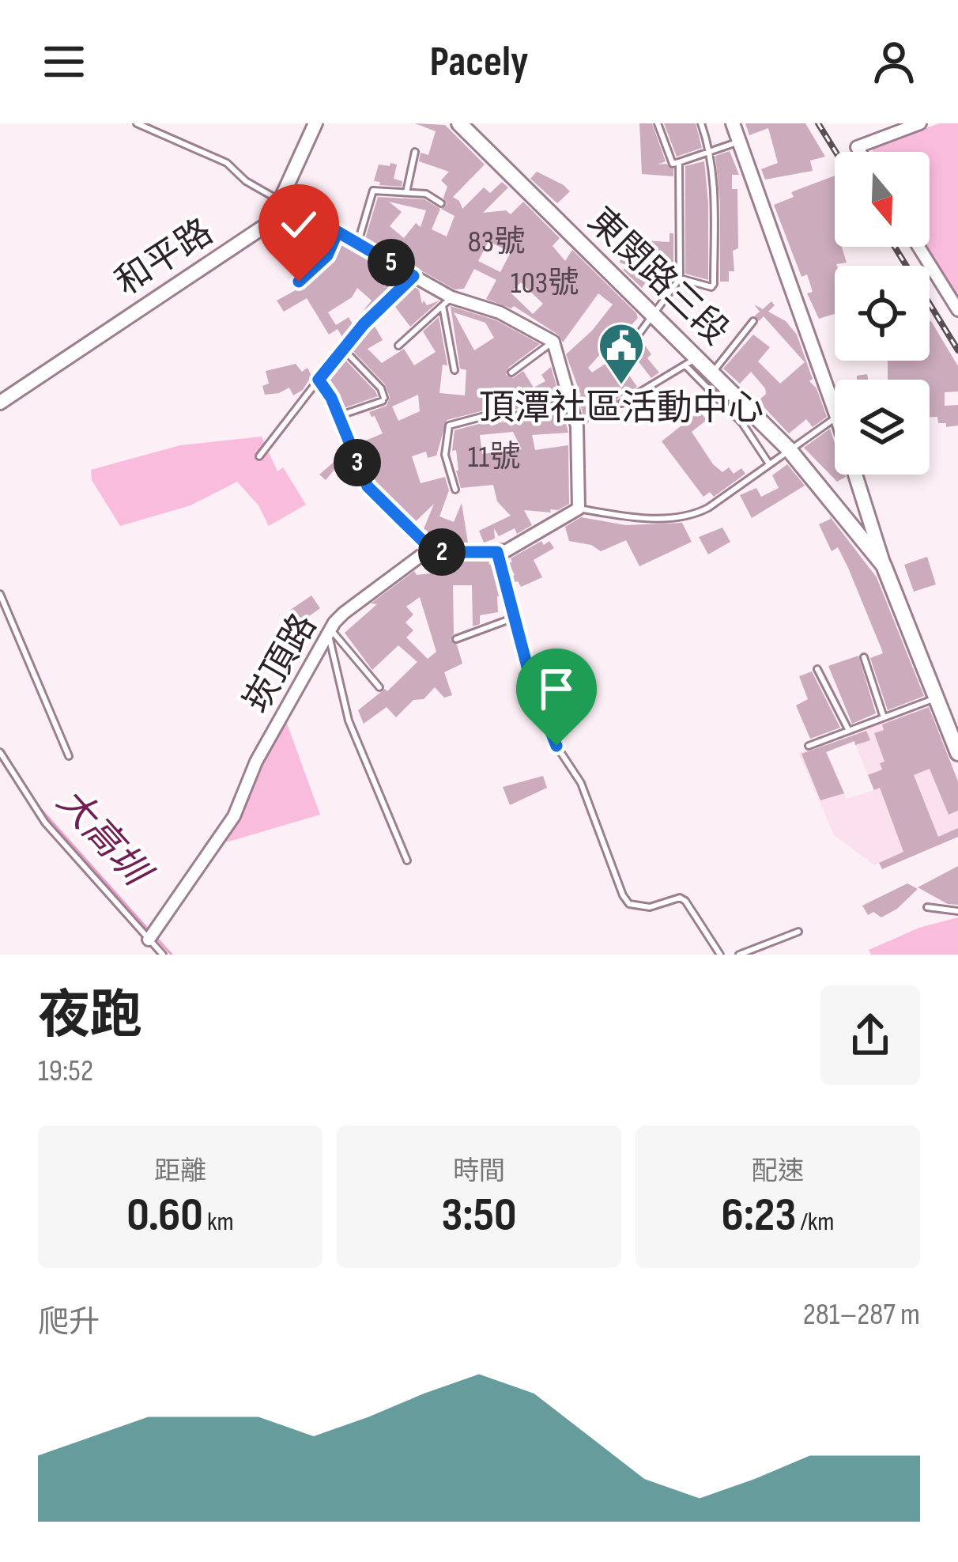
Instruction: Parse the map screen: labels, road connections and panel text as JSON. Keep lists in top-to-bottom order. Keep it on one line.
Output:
{"streets":{"main road":["東閔路三段"],"street":["和平路","崁頂路"]},"water":["大高圳"],"places":{"public building":["頂潭社區活動中心"]},"house_numbers":["83號","103號","11號"],"north":"bottom","page":{"header":"Pacely","pins":["5","3","2"],"heading":["夜跑","19:52"],"stats":[["距離","0.60 km"],["時間","3:50"],["配速","6:23 /km"]],"chart":["爬升","281–287 m"]}}
